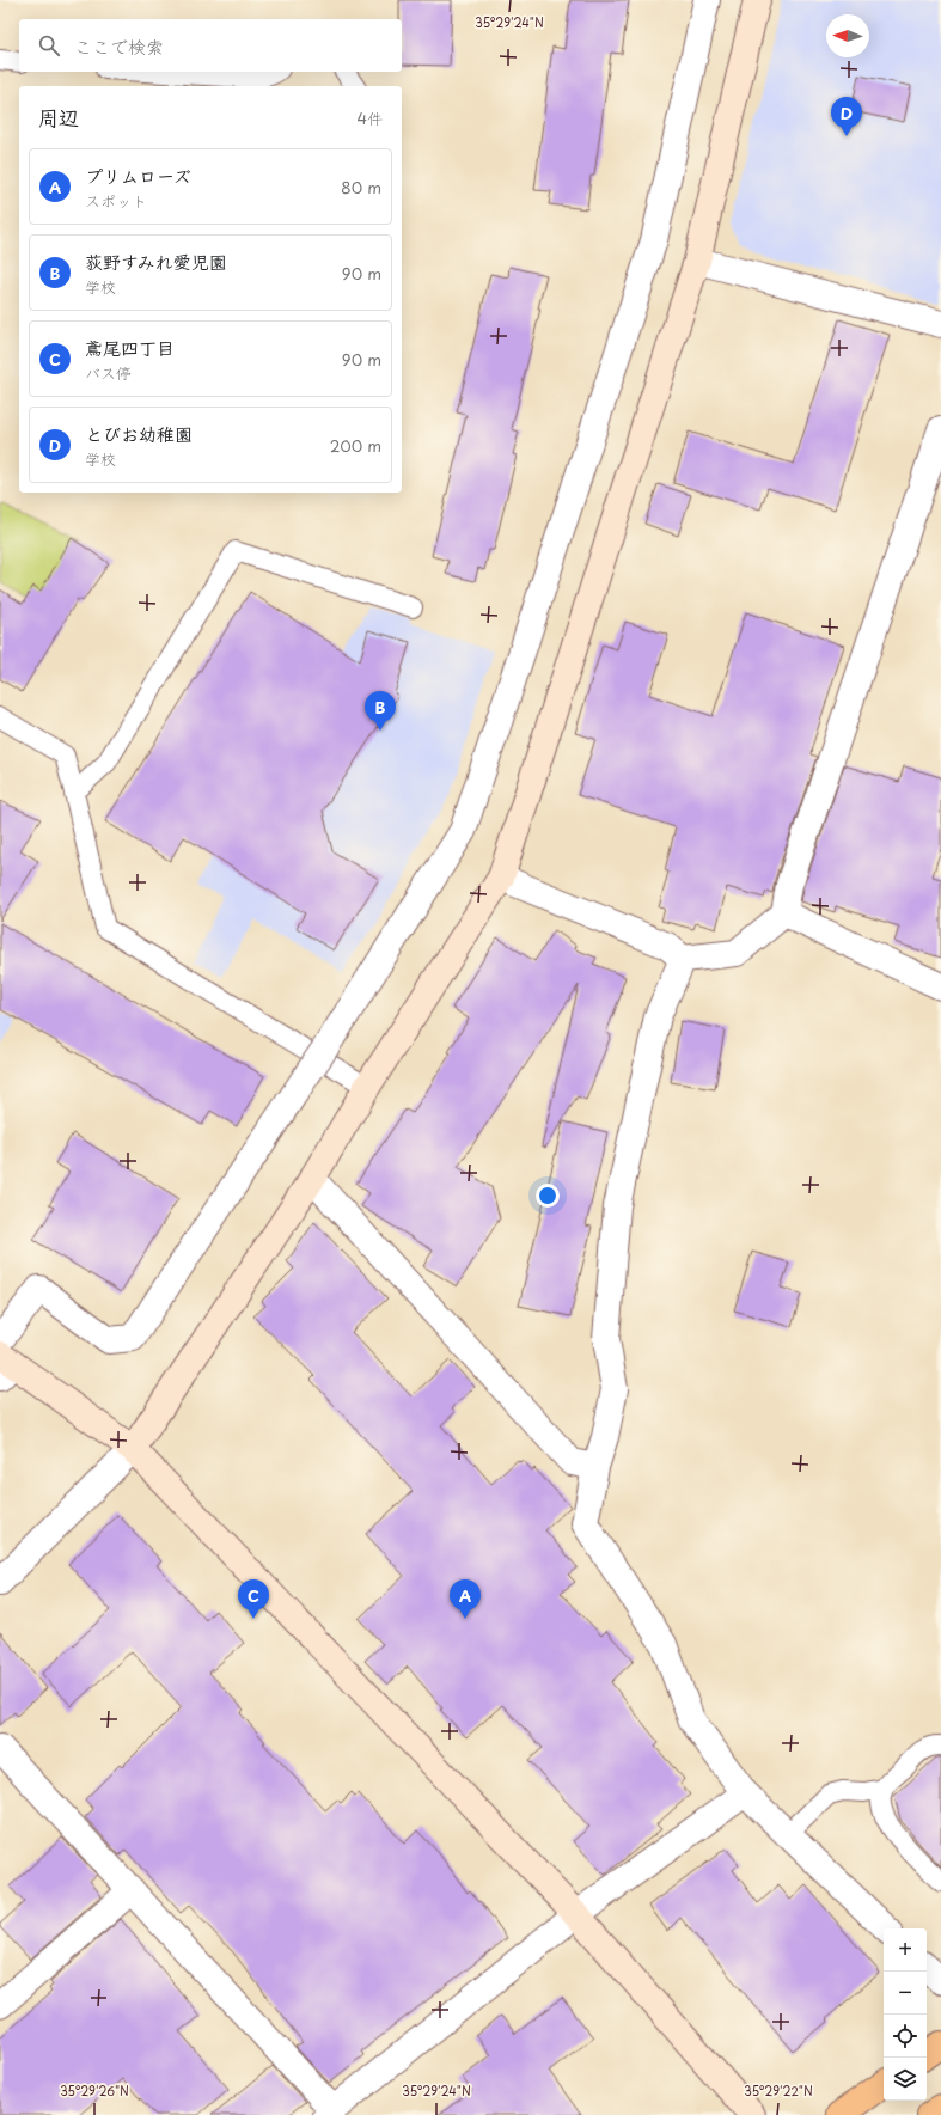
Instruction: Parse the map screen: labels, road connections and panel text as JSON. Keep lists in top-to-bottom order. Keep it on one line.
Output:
{"north":"left","page":{"search":"ここで検索","heading":["周辺","4件"],"pins":["D","B","A","C"],"list":[{"mark":"A","name":"プリムローズ","note":"スポット","value":"80 m"},{"mark":"B","name":"荻野すみれ愛児園","note":"学校","value":"90 m"},{"mark":"C","name":"鳶尾四丁目","note":"バス停","value":"90 m"},{"mark":"D","name":"とびお幼稚園","note":"学校","value":"200 m"}],"map_buttons":["+","−"]},"coordinates":["35°29'24\"N","35°29'26\"N","35°29'22\"N"]}
